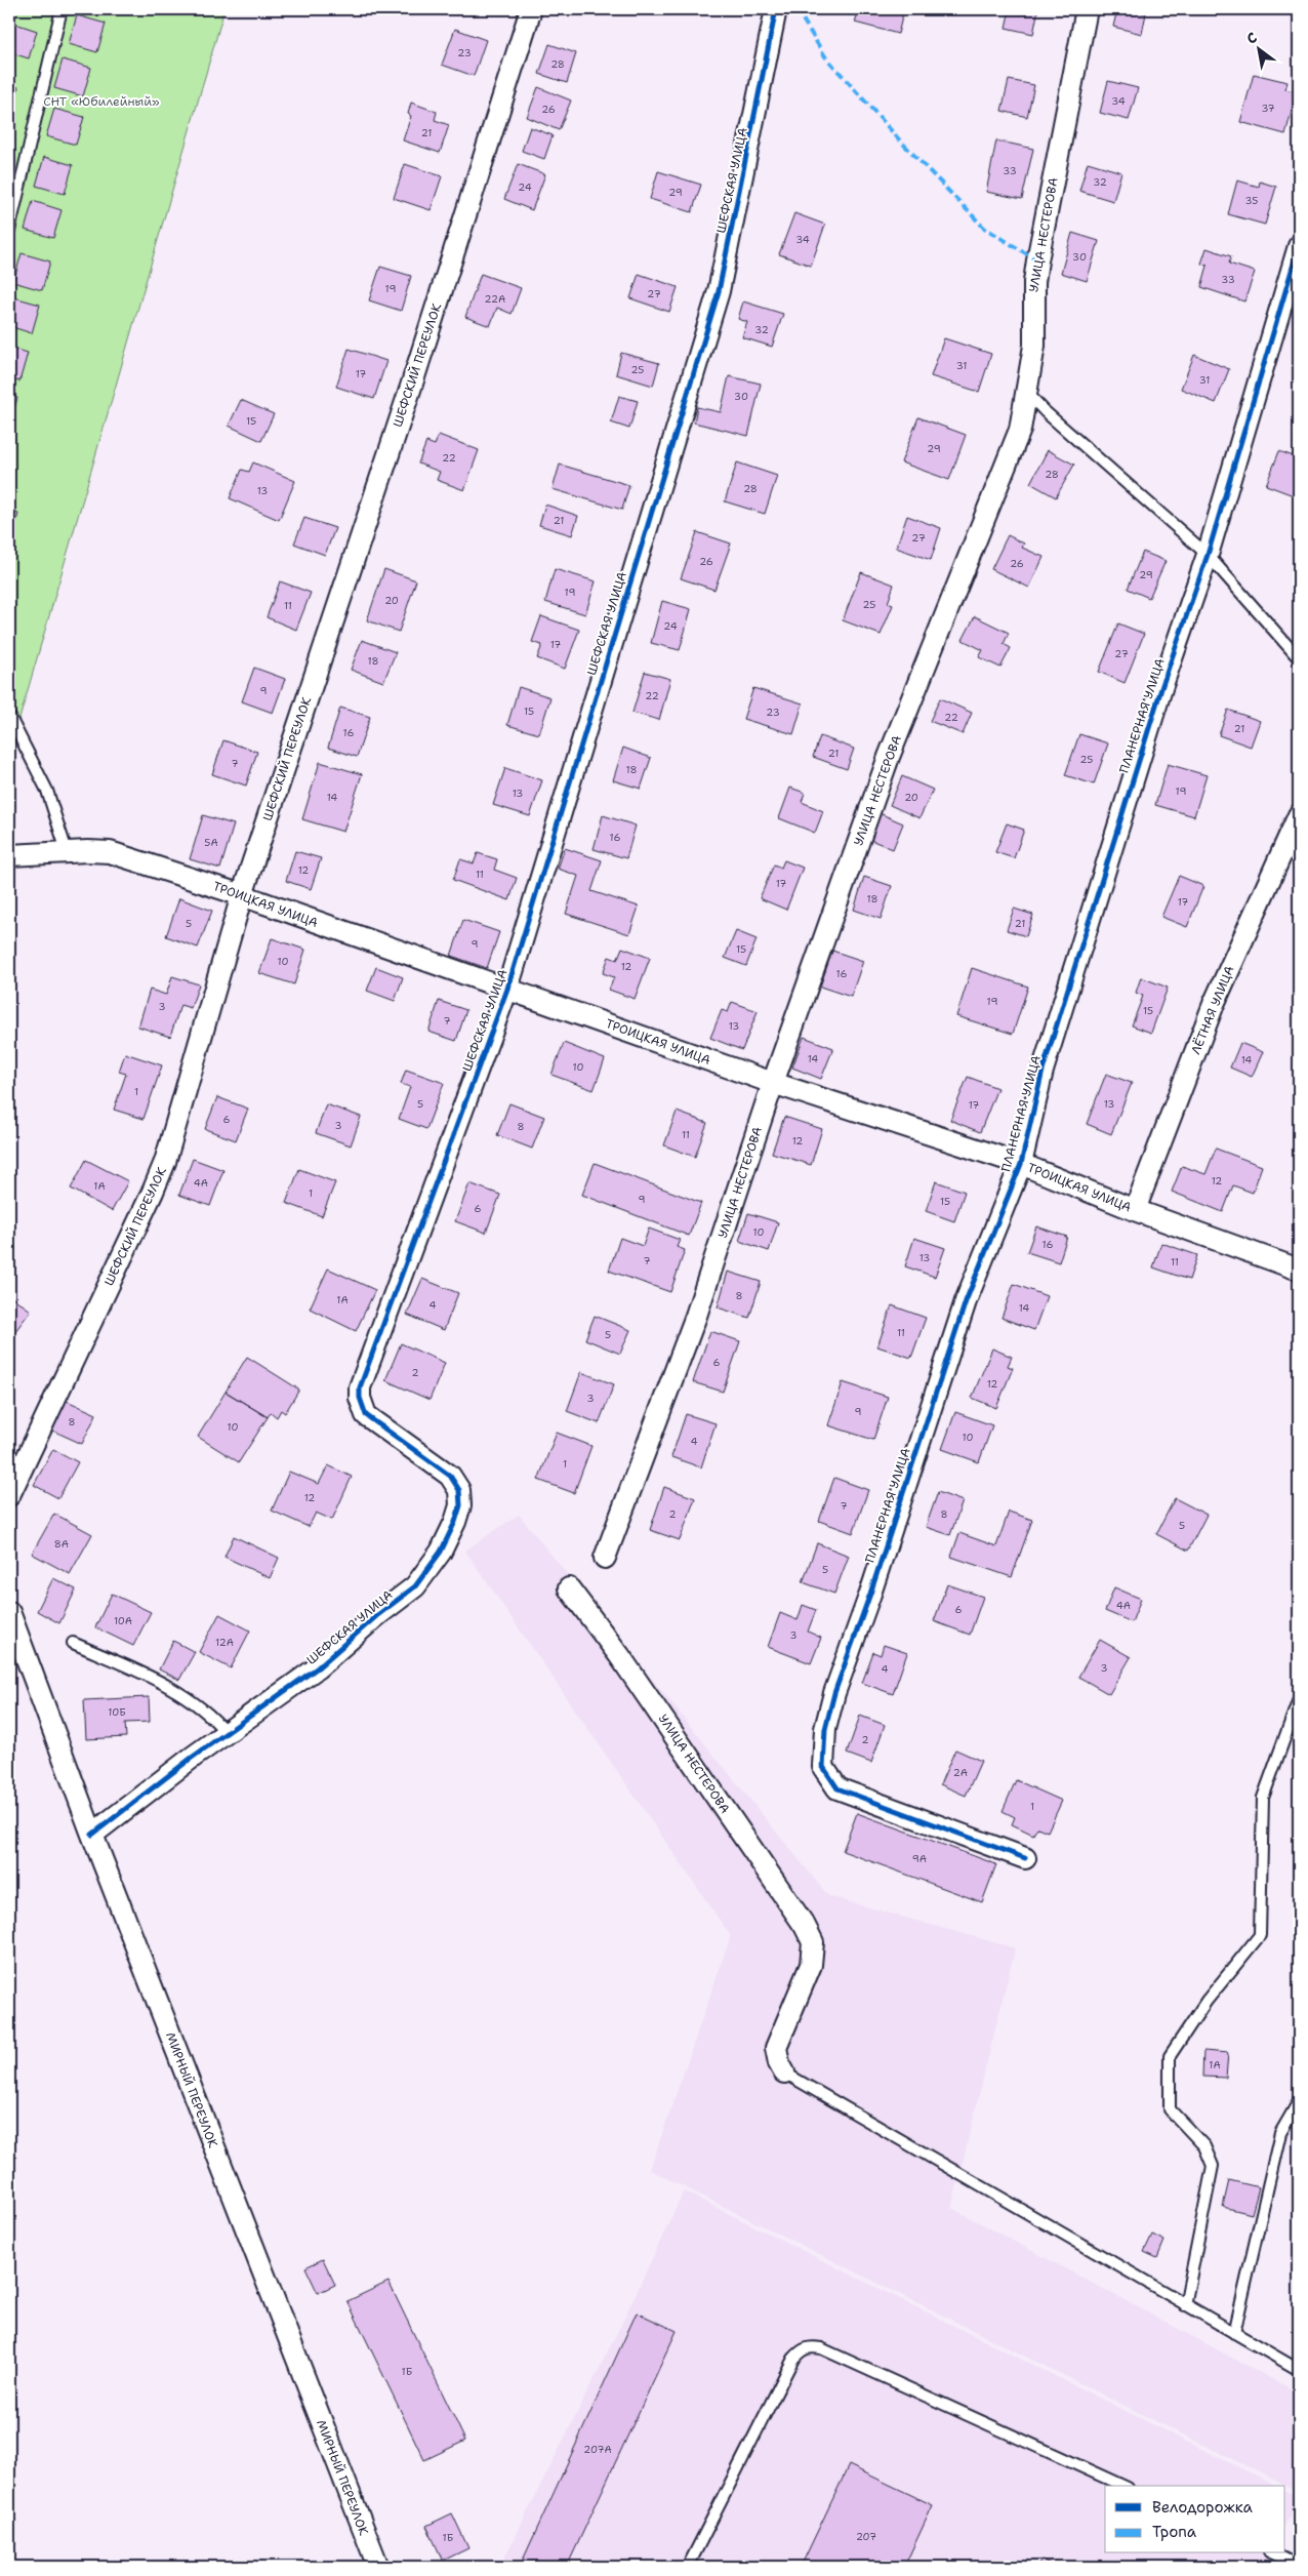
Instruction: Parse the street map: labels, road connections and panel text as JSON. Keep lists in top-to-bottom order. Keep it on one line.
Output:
{"streets":{"street":["ШЕФСКАЯ УЛИЦА","УЛИЦА НЕСТЕРОВА","ШЕФСКИЙ ПЕРЕУЛОК","ПЛАНЕРНАЯ УЛИЦА","ТРОИЦКАЯ УЛИЦА","ЛЁТНАЯ УЛИЦА","МИРНЫЙ ПЕРЕУЛОК"]},"crossings":[["ШЕФСКАЯ УЛИЦА","ТРОИЦКАЯ УЛИЦА"],["ШЕФСКАЯ УЛИЦА","МИРНЫЙ ПЕРЕУЛОК"],["УЛИЦА НЕСТЕРОВА","ТРОИЦКАЯ УЛИЦА"],["ШЕФСКИЙ ПЕРЕУЛОК","ТРОИЦКАЯ УЛИЦА"],["ПЛАНЕРНАЯ УЛИЦА","ТРОИЦКАЯ УЛИЦА"],["ТРОИЦКАЯ УЛИЦА","ЛЁТНАЯ УЛИЦА"]],"parks":["СНТ «Юбилейный»"],"house_numbers":["23","28","34","37","26","21","33","32","24","29","35","34","30","33","19","27","22А","32","31","25","17","31","30","15","29","22","28","28","13","21","27","26","26","29","19","20","25","11","24","17","27","18","9","22","15","23","22","21","16","21","25","7","18","19","13","14","20","16","5А","12","11","17","18","17","5","21","9","15","10","12","16","19","3","15","7","13","14","14","10","1","5","13","17","6","3","8","11","12","12","4А","1А","1","9","15","6","10","16","13","7","11","8","1А","4","14","11","5","6","2","12","3","9","8","10","10","4","1","12","7","2","8","5","8А","5","4А","6","10А","3","12А","3","4","10Б","2","2А","1","9А","1А","1Б","207А","207","1Б"],"legend":["Велодорожка","Тропа"],"north":"top left"}
